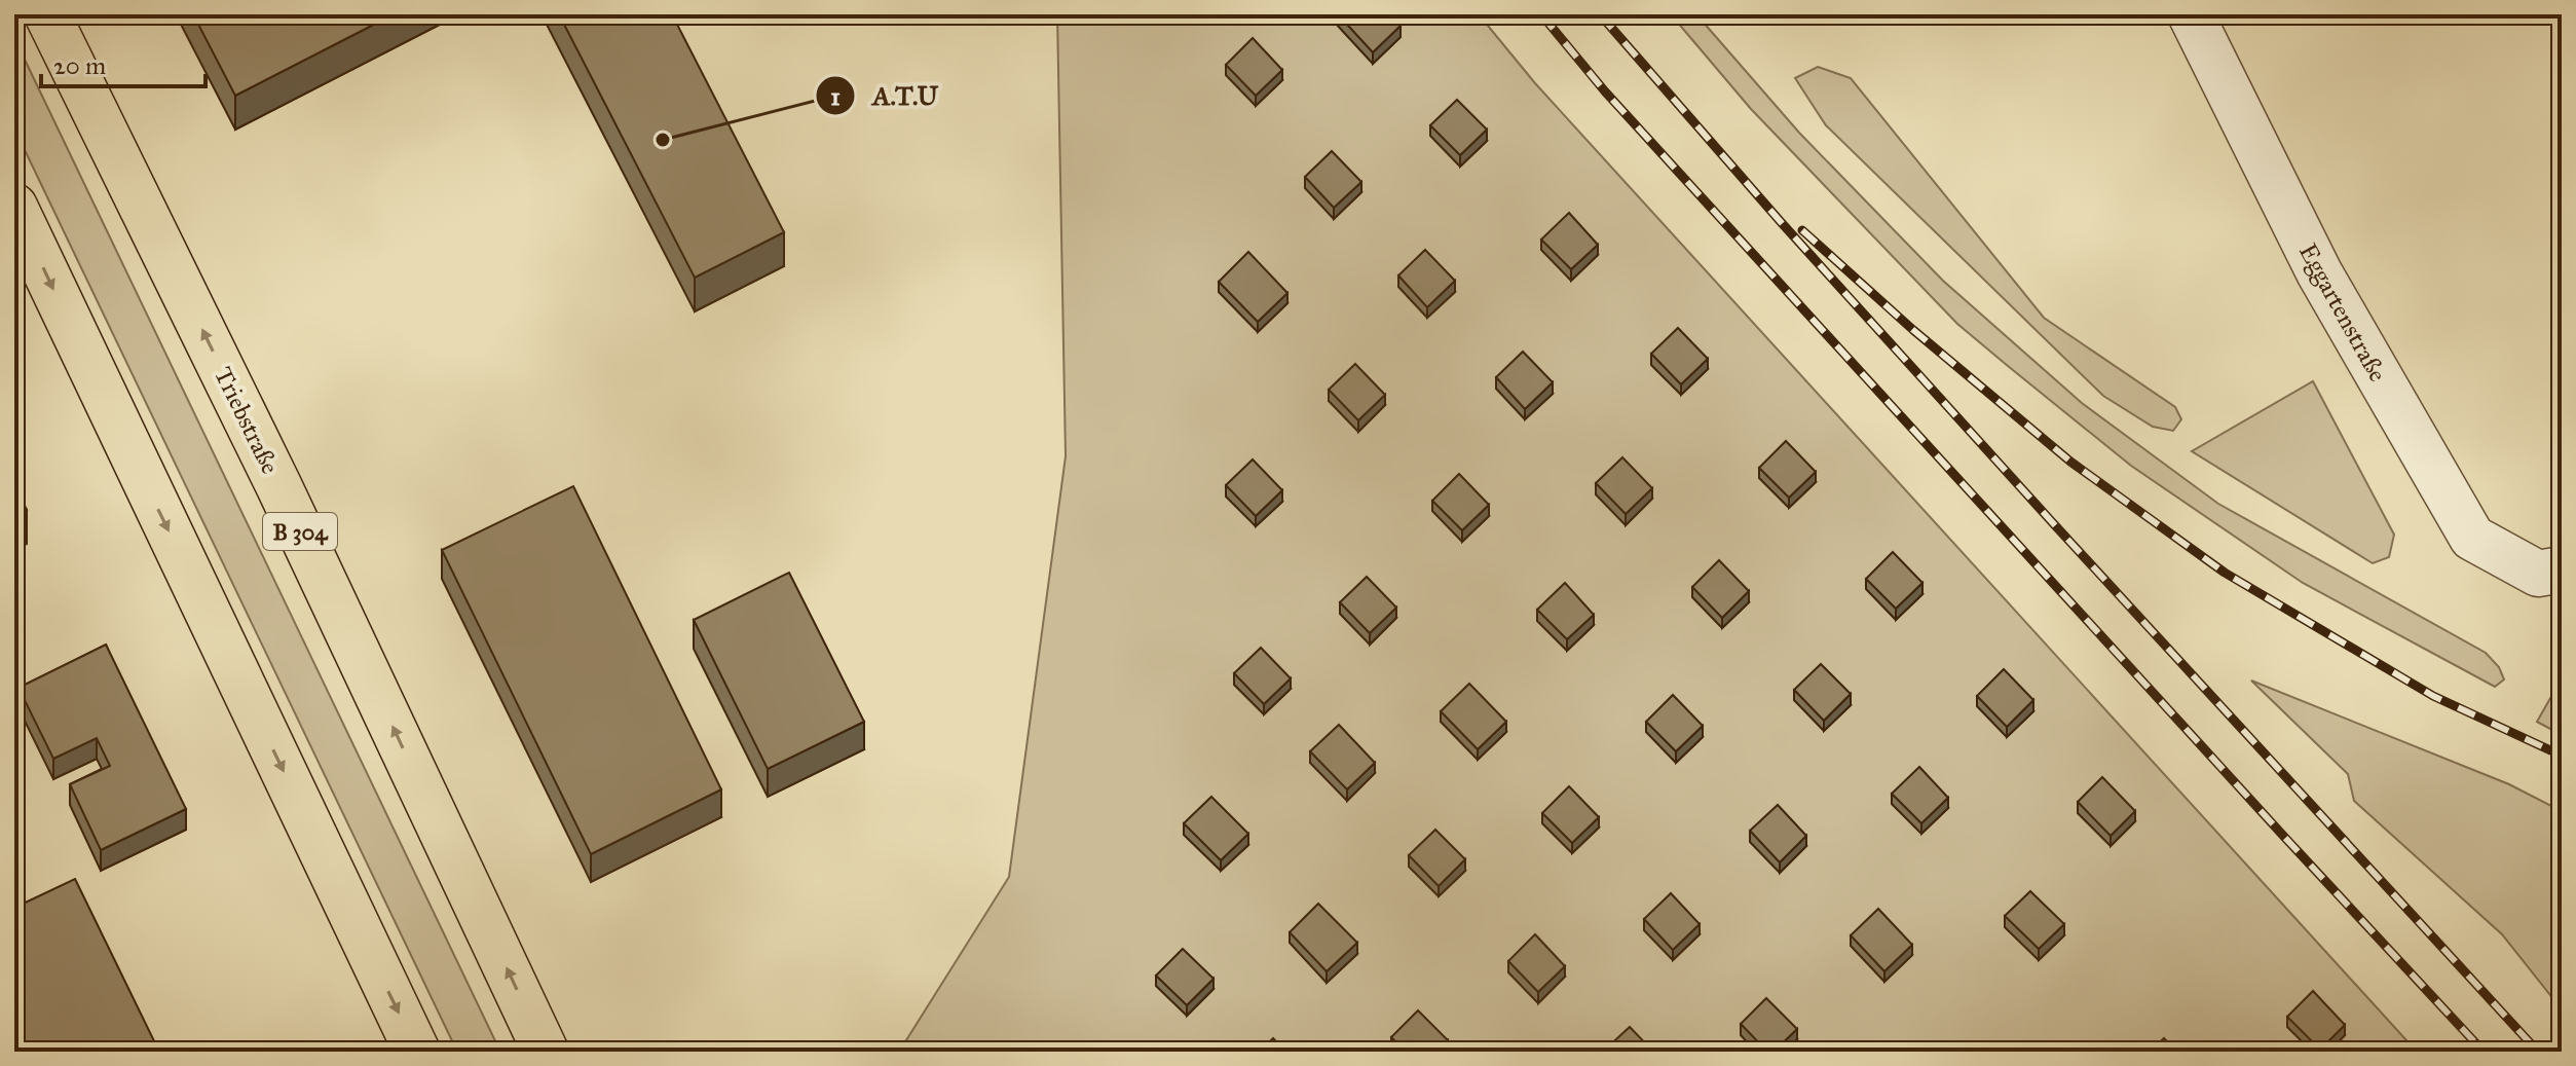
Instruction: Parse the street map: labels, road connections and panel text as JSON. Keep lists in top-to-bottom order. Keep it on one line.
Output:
{"streets":{"main road":["Triebstraße","B 304"],"street":["Eggartenstraße"]},"places":["A.T.U"],"scale_bar":"20 m"}
